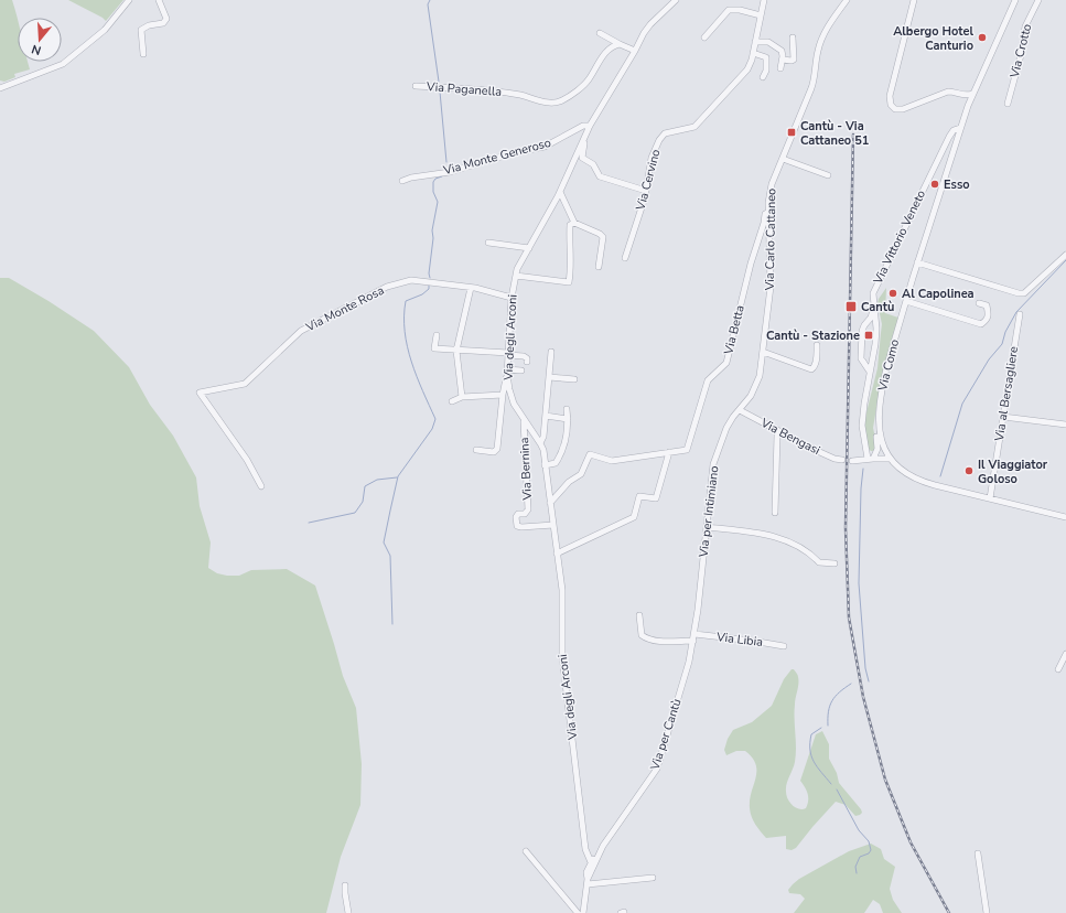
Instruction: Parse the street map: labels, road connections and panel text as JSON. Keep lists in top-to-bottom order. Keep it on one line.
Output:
{"streets":{"street":["Via Crotto","Via Paganella","Via Monte Generoso","Via Cervino","Via Vittorio Veneto","Via Carlo Cattaneo","Via Monte Rosa","Via Betta","Via degli Arconi","Via Como","Via al Bersagliere","Via Bengasi","Via Bernina","Via per Intimiano","Via Libia","Via per Cantù"]},"crossings":[["Via Monte Generoso","Via degli Arconi"],["Via Vittorio Veneto","Via Como"],["Via Carlo Cattaneo","Via Betta"],["Via Carlo Cattaneo","Via Bengasi"],["Via Carlo Cattaneo","Via per Intimiano"],["Via Monte Rosa","Via degli Arconi"],["Via Betta","Via degli Arconi"],["Via degli Arconi","Via Bernina"],["Via degli Arconi","Via per Cantù"],["Via Como","Via al Bersagliere"],["Via Bengasi","Via per Intimiano"],["Via per Intimiano","Via per Cantù"],["Via Libia","Via per Cantù"]],"places":{"other":["Albergo Hotel Canturio","Esso","Al Capolinea","Il Viaggiator Goloso"],"transit":["Cantù - Via Cattaneo 51","Cantù","Cantù - Stazione"]},"north":"bottom"}
